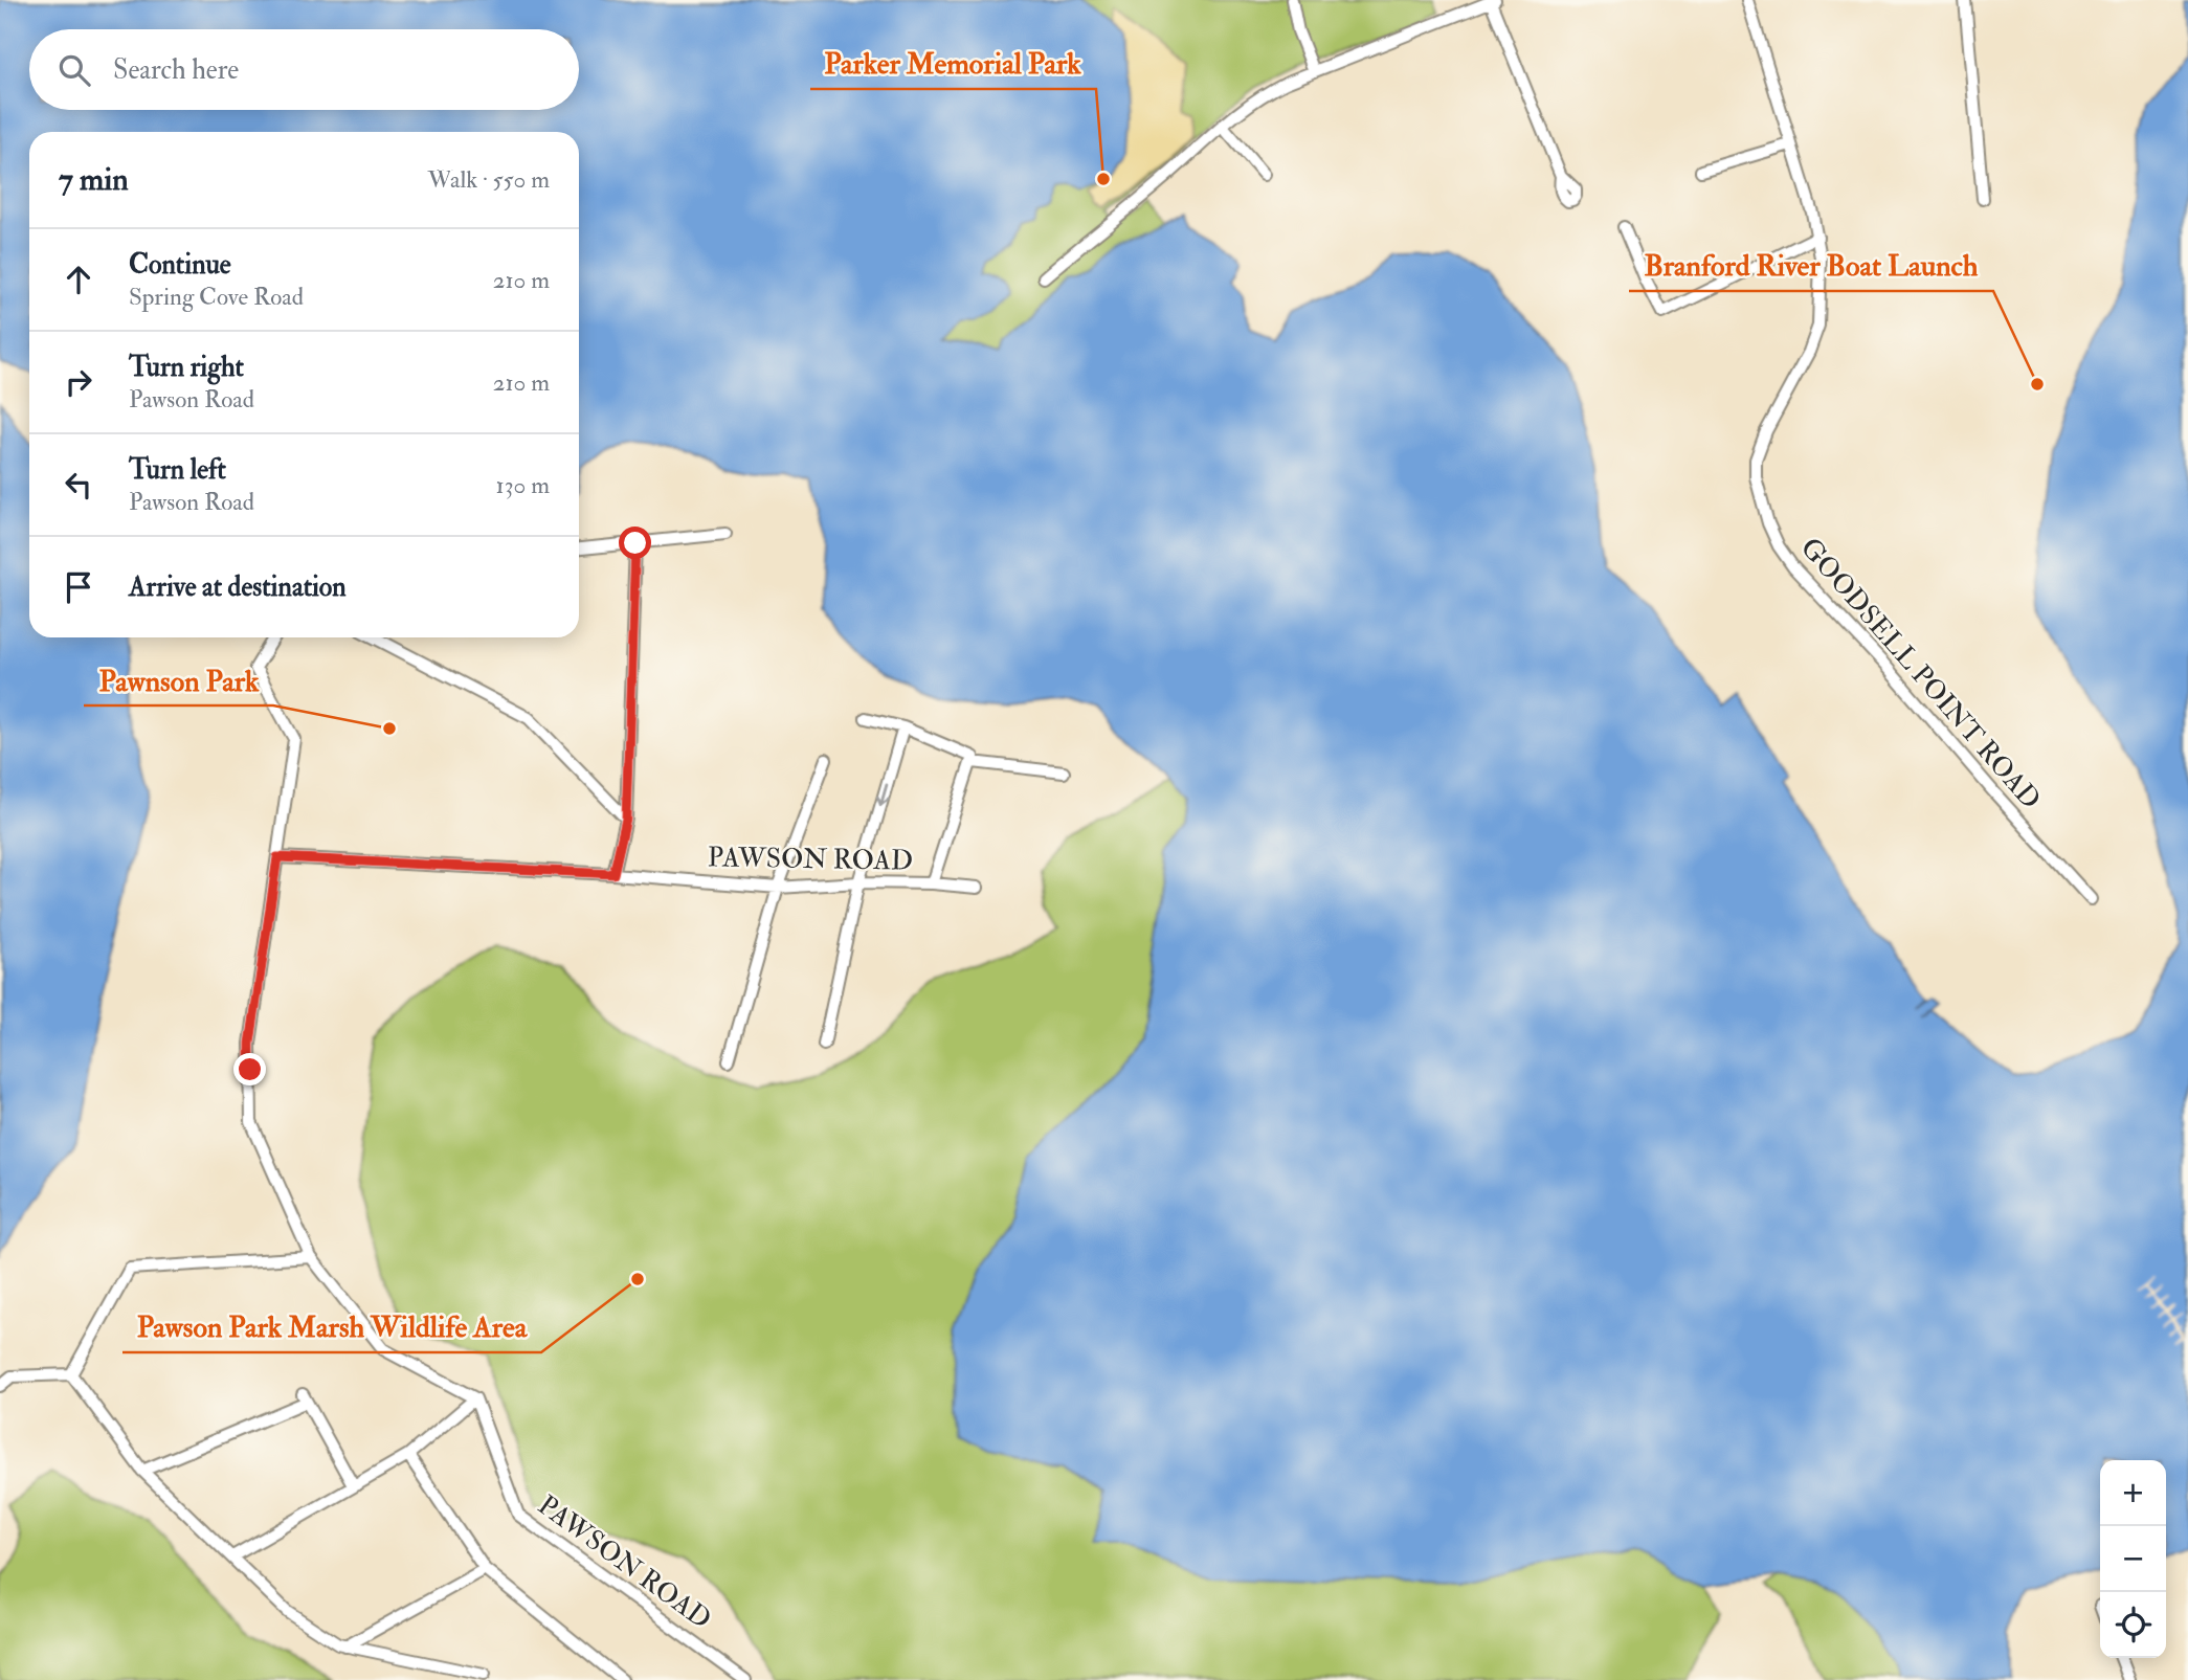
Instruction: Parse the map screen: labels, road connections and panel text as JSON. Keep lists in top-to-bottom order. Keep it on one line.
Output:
{"streets":{"street":["GOODSELL POINT ROAD","PAWSON ROAD"]},"places":["Parker Memorial Park","Branford River Boat Launch","Pawnson Park","Pawson Park Marsh Wildlife Area"],"page":{"search":"Search here","heading":["7 min","Walk · 550 m"],"list":[["Continue","Spring Cove Road","210 m"],["Turn right","Pawson Road","210 m"],["Turn left","Pawson Road","130 m"],"Arrive at destination"],"map_buttons":["+","−"]}}
